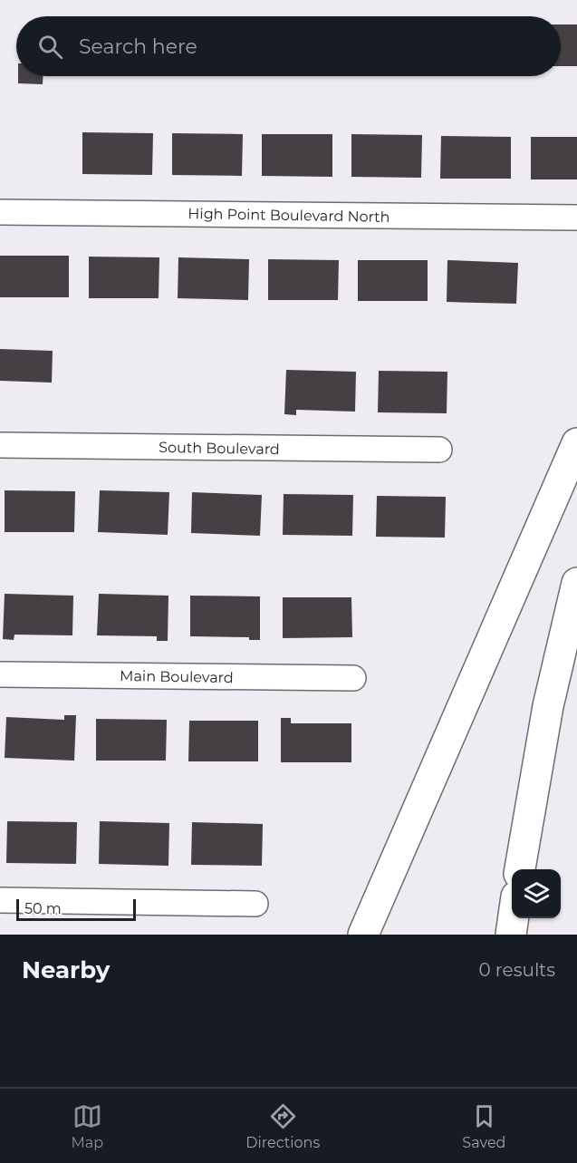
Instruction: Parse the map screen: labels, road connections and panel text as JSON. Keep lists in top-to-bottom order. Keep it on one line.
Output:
{"streets":{"street":["High Point Boulevard North","South Boulevard","Main Boulevard"]},"scale_bar":"50 m","page":{"search":"Search here","scale":"50 m","heading":["Nearby","0 results"],"nav":["Map","Directions","Saved"]}}
